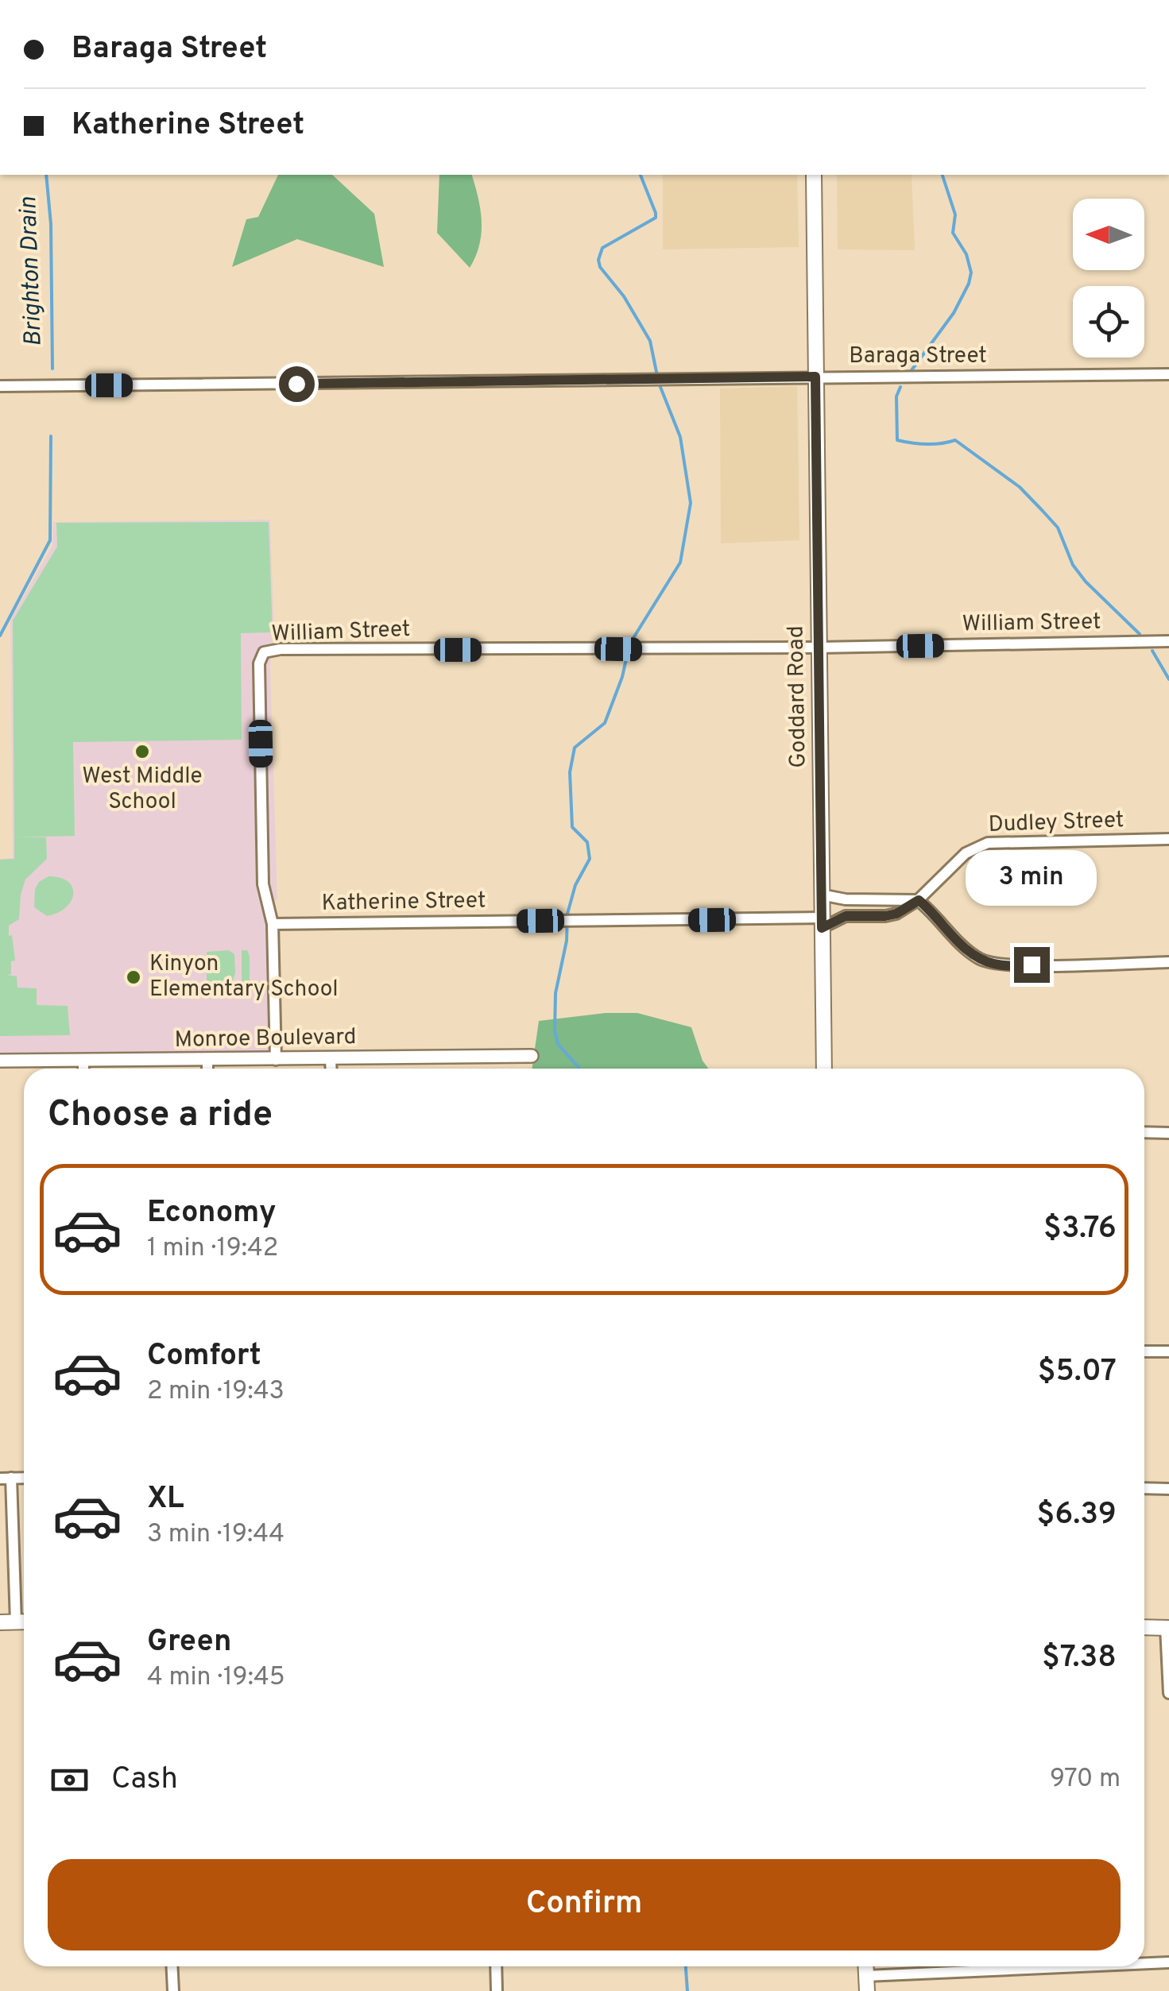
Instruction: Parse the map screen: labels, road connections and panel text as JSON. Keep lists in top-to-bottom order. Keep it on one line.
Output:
{"streets":{"main road":["Goddard Road"],"street":["Baraga Street","William Street","Dudley Street","Katherine Street","Monroe Boulevard"]},"crossings":[["Baraga Street","Goddard Road"],["William Street","Goddard Road"],["William Street","Katherine Street"],["Goddard Road","Katherine Street"],["Dudley Street","Katherine Street"]],"water":["Brighton Drain"],"places":["West Middle School","Kinyon Elementary School"],"north":"left","page":{"banner":["Baraga Street","Katherine Street"],"bubble":"3 min","heading":"Choose a ride","list":[{"name":"Economy","note":"1 min · 19:42","value":"$3.76"},{"name":"Comfort","note":"2 min · 19:43","value":"$5.07"},{"name":"XL","note":"3 min · 19:44","value":"$6.39"},{"name":"Green","note":"4 min · 19:45","value":"$7.38"}],"pay":["Cash","970 m"],"buttons":"Confirm"}}
